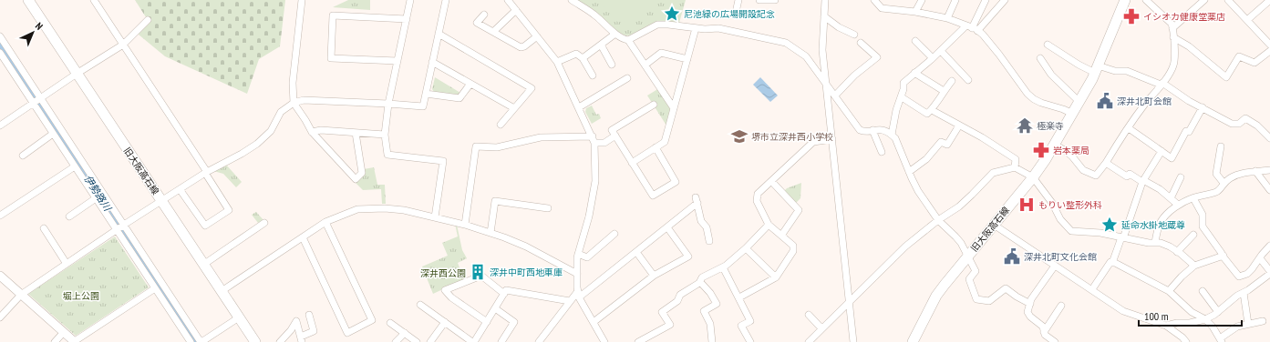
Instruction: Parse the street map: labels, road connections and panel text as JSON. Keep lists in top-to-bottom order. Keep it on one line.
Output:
{"streets":{"main road":["旧大阪高石線"]},"water":["伊勢路川"],"parks":["深井西公園","堀上公園"],"places":{"place":["尼池緑の広場開設記念","延命水掛地蔵尊"],"pharmacy":["イシオカ健康堂薬店","岩本薬局"],"public building":["深井北町会館","深井北町文化会館"],"temple":["極楽寺"],"school or university":["堺市立深井西小学校"],"hospital":["もりい整形外科"],"building":["深井中町西地車庫"]},"scale_bar":"100 m","north":"top right"}
